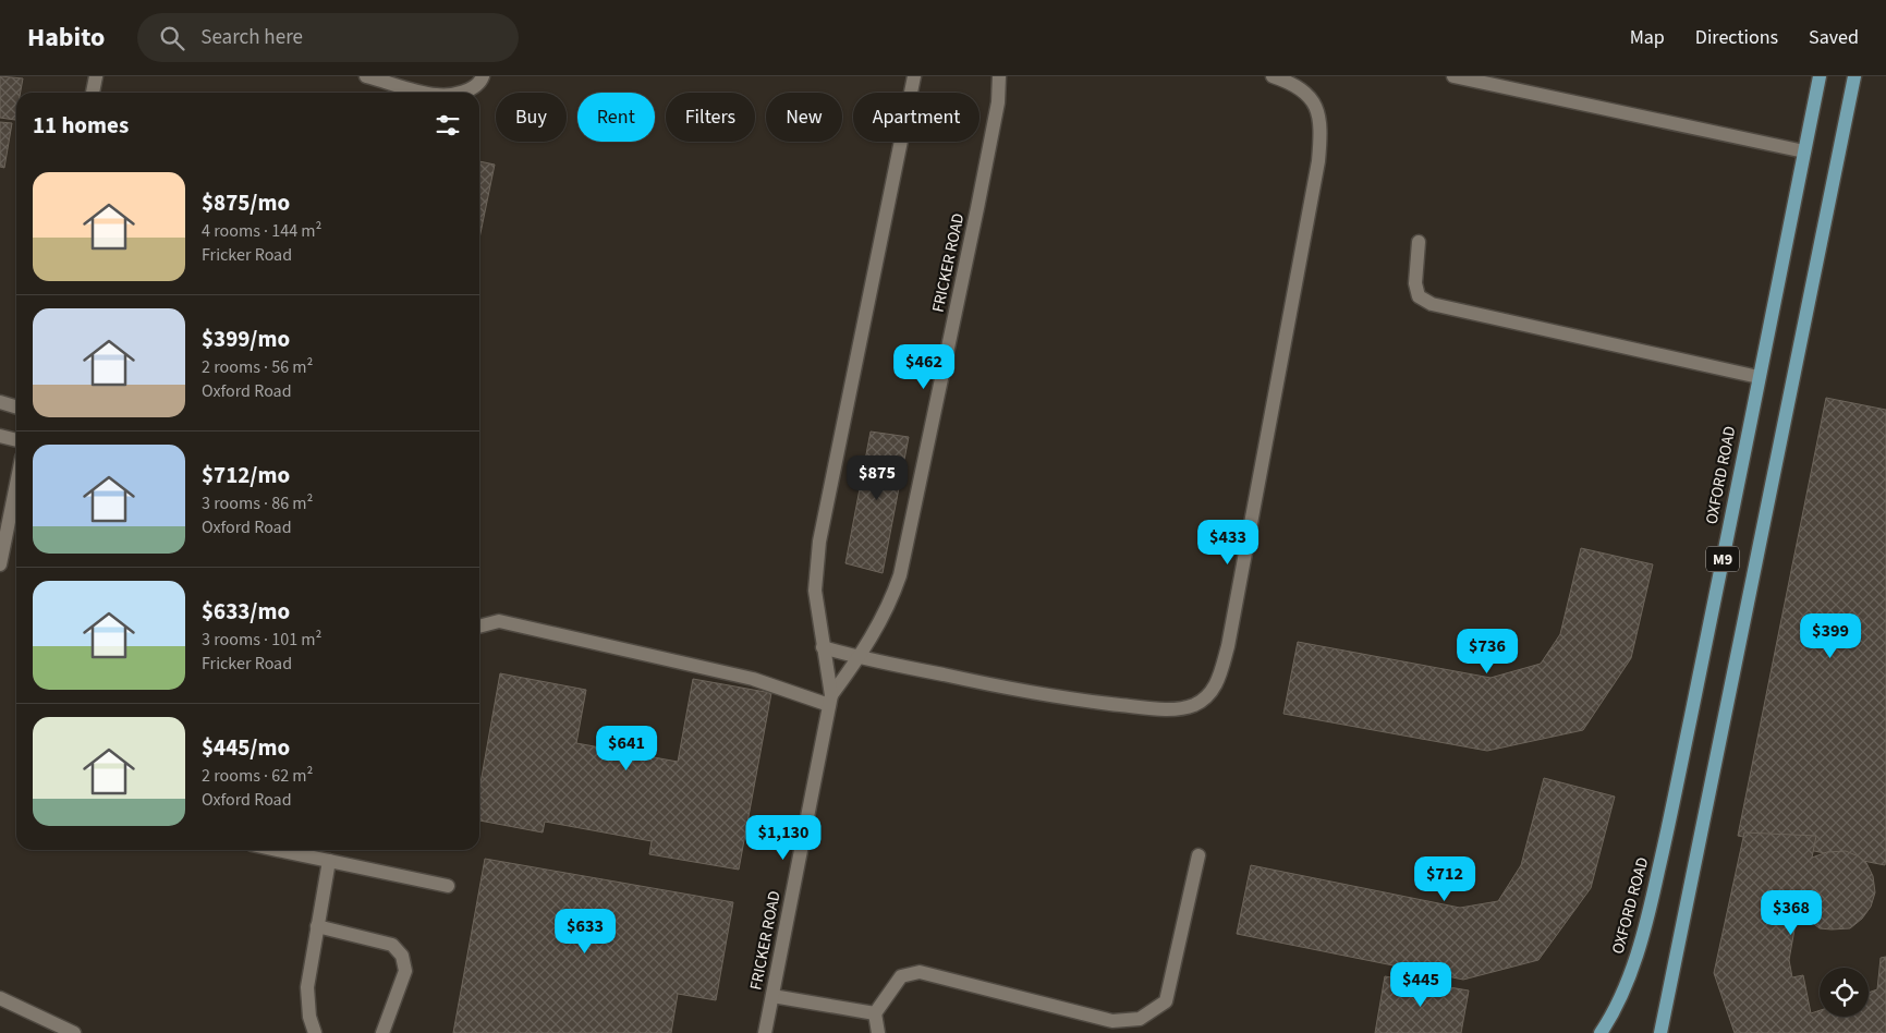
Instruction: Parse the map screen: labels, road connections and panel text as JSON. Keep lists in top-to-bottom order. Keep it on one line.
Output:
{"streets":{"main road":["OXFORD ROAD","M9"],"street":["FRICKER ROAD"]},"page":{"header":"Habito","search":"Search here","nav":["Map","Directions","Saved"],"chip":["Buy","Rent","Filters","New","Apartment"],"heading":"11 homes","list":[{"name":"$875/mo","note":"4 rooms · 144 m² · Fricker Road"},{"name":"$399/mo","note":"2 rooms · 56 m² · Oxford Road"},{"name":"$712/mo","note":"3 rooms · 86 m² · Oxford Road"},{"name":"$633/mo","note":"3 rooms · 101 m² · Fricker Road"},{"name":"$445/mo","note":"2 rooms · 62 m² · Oxford Road"}],"price":["$462","$875","$433","$399","$736","$641","$1,130","$712","$368","$633","$445"]}}
